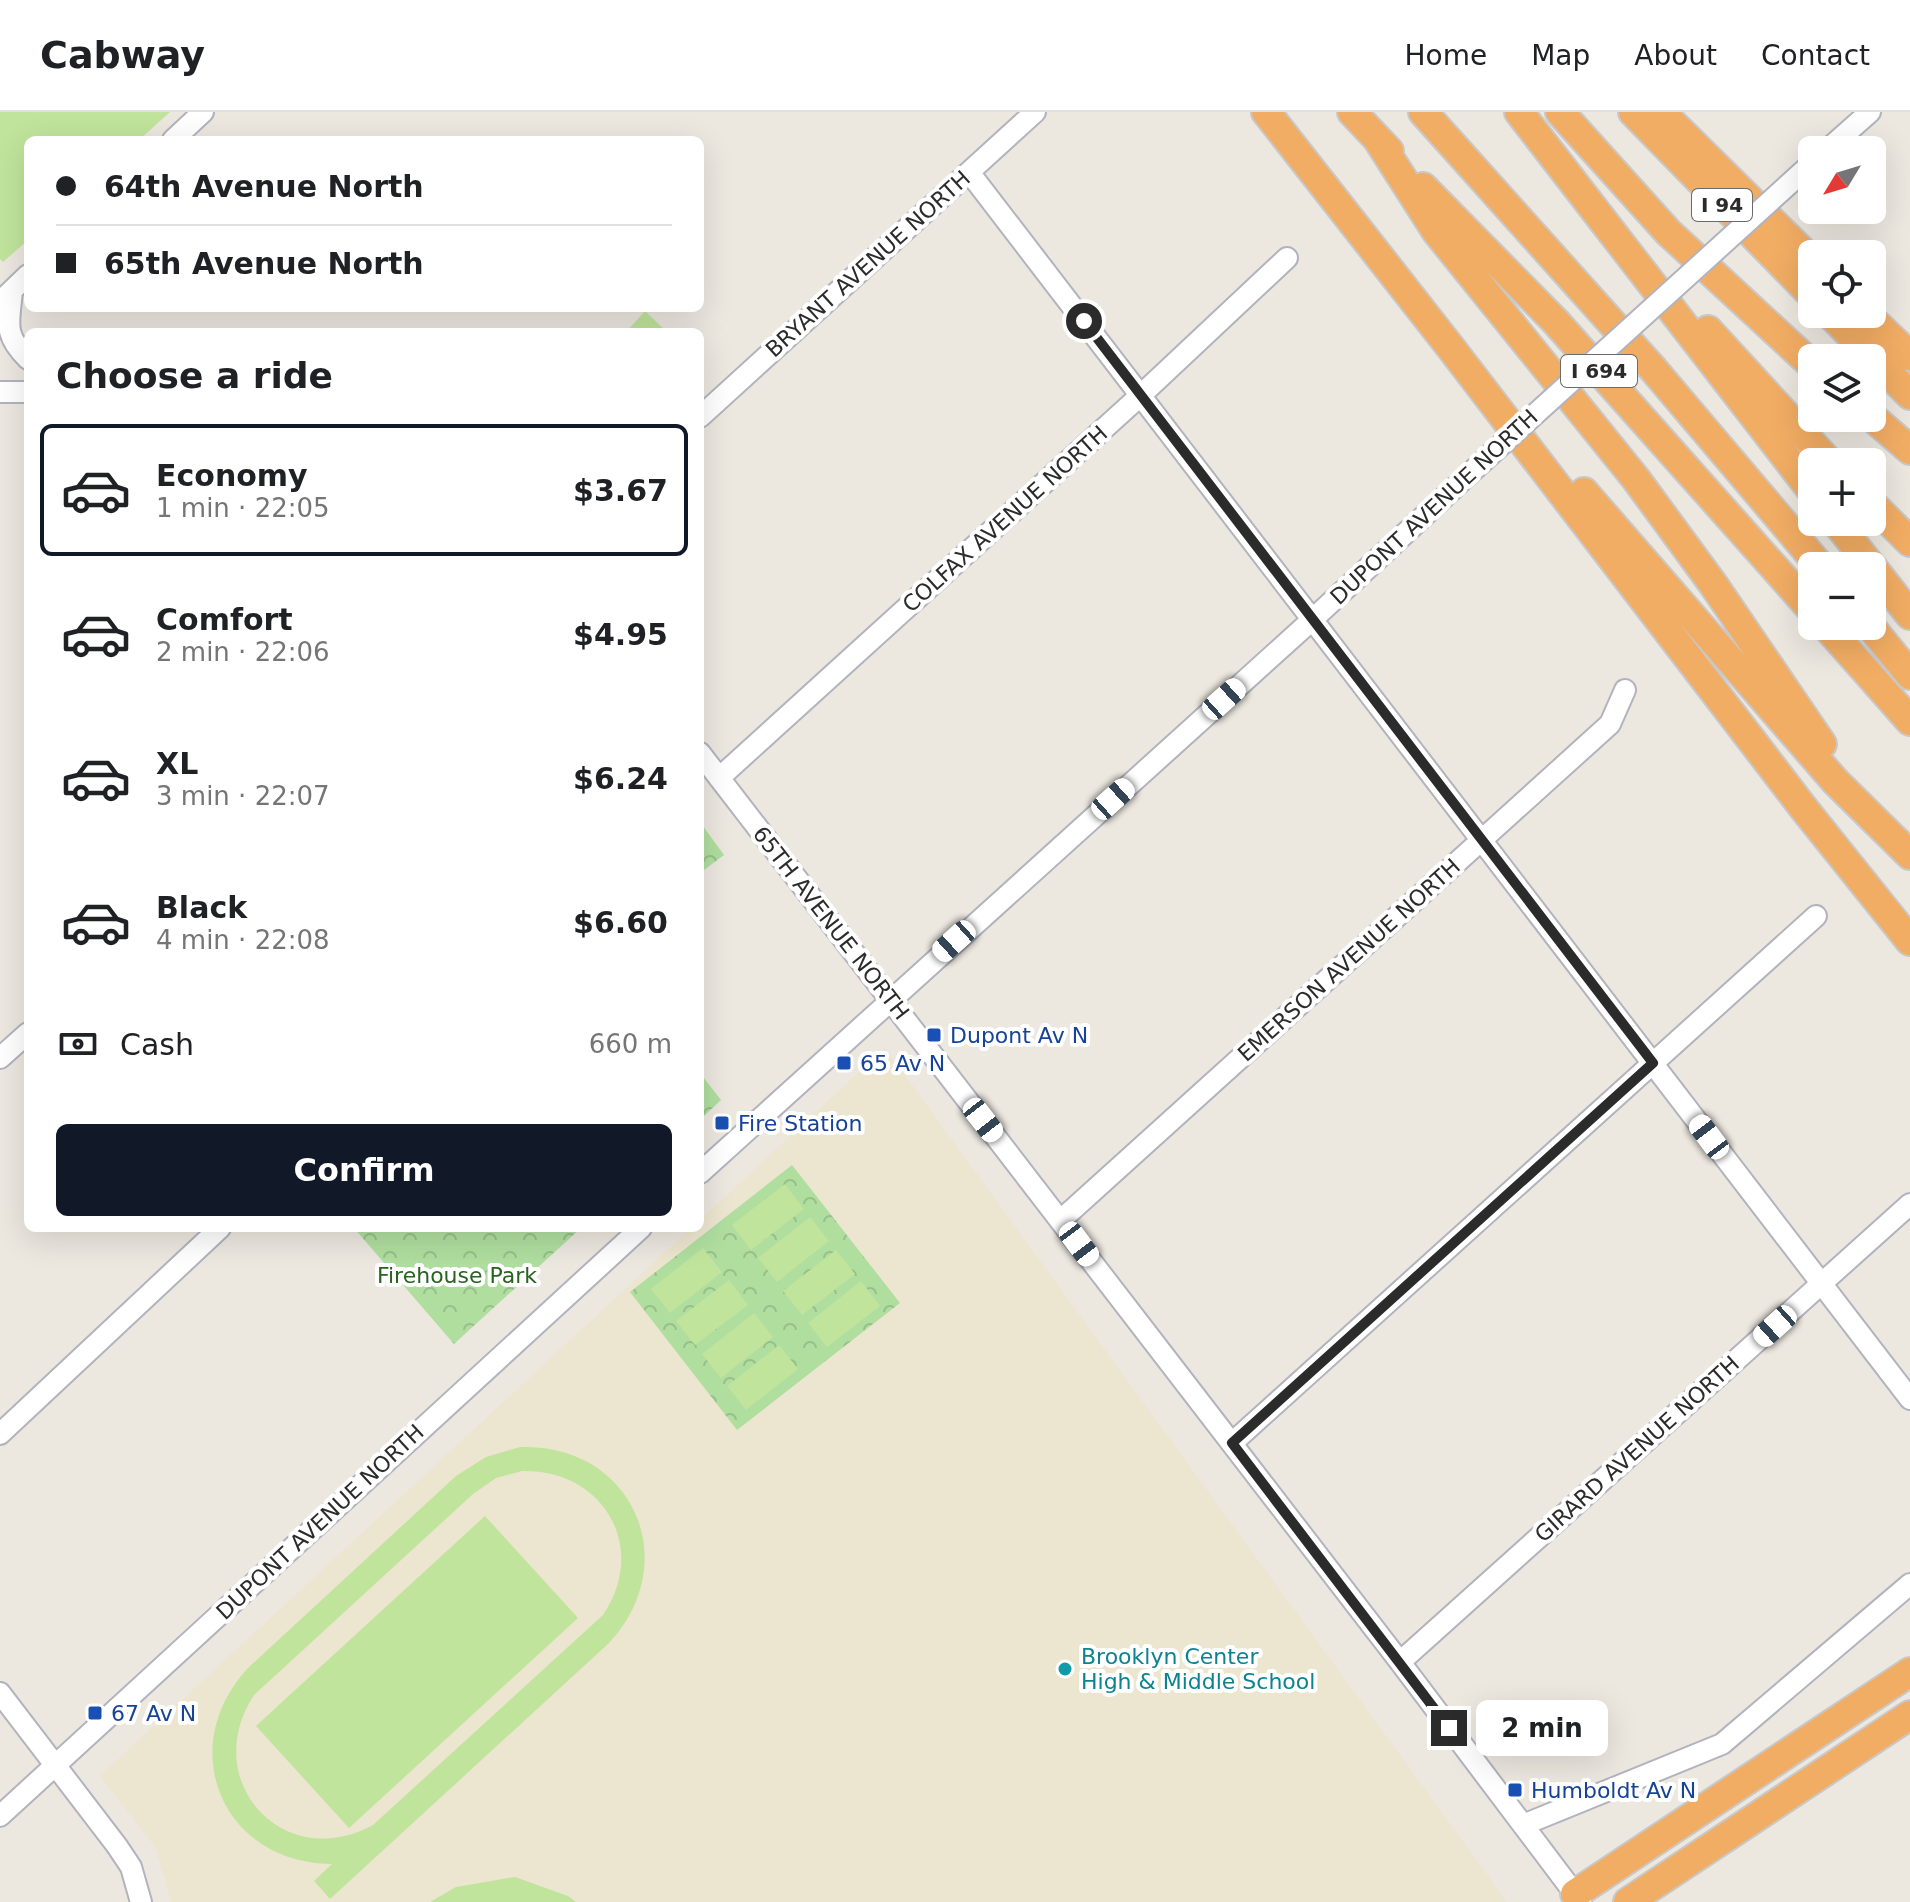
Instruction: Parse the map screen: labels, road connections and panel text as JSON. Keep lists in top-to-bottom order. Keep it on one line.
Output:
{"streets":{"highway":["I 94","I 694"],"street":["BRYANT AVENUE NORTH","DUPONT AVENUE NORTH","COLFAX AVENUE NORTH","65TH AVENUE NORTH","EMERSON AVENUE NORTH","GIRARD AVENUE NORTH"]},"crossings":[["DUPONT AVENUE NORTH","65TH AVENUE NORTH"],["COLFAX AVENUE NORTH","65TH AVENUE NORTH"],["65TH AVENUE NORTH","EMERSON AVENUE NORTH"],["65TH AVENUE NORTH","GIRARD AVENUE NORTH"]],"parks":["Firehouse Park"],"places":{"transit":["Dupont Av N","65 Av N","Fire Station","67 Av N","Humboldt Av N"],"other":["Brooklyn Center High & Middle School"]},"north":"bottom left","page":{"header":"Cabway","nav":["Home","Map","About","Contact"],"map_buttons":["+","−"],"banner":["64th Avenue North","65th Avenue North"],"heading":"Choose a ride","list":[{"name":"Economy","note":"1 min · 22:05","value":"$3.67"},{"name":"Comfort","note":"2 min · 22:06","value":"$4.95"},{"name":"XL","note":"3 min · 22:07","value":"$6.24"},{"name":"Black","note":"4 min · 22:08","value":"$6.60"}],"pay":["Cash","660 m"],"buttons":"Confirm","bubble":"2 min"}}
